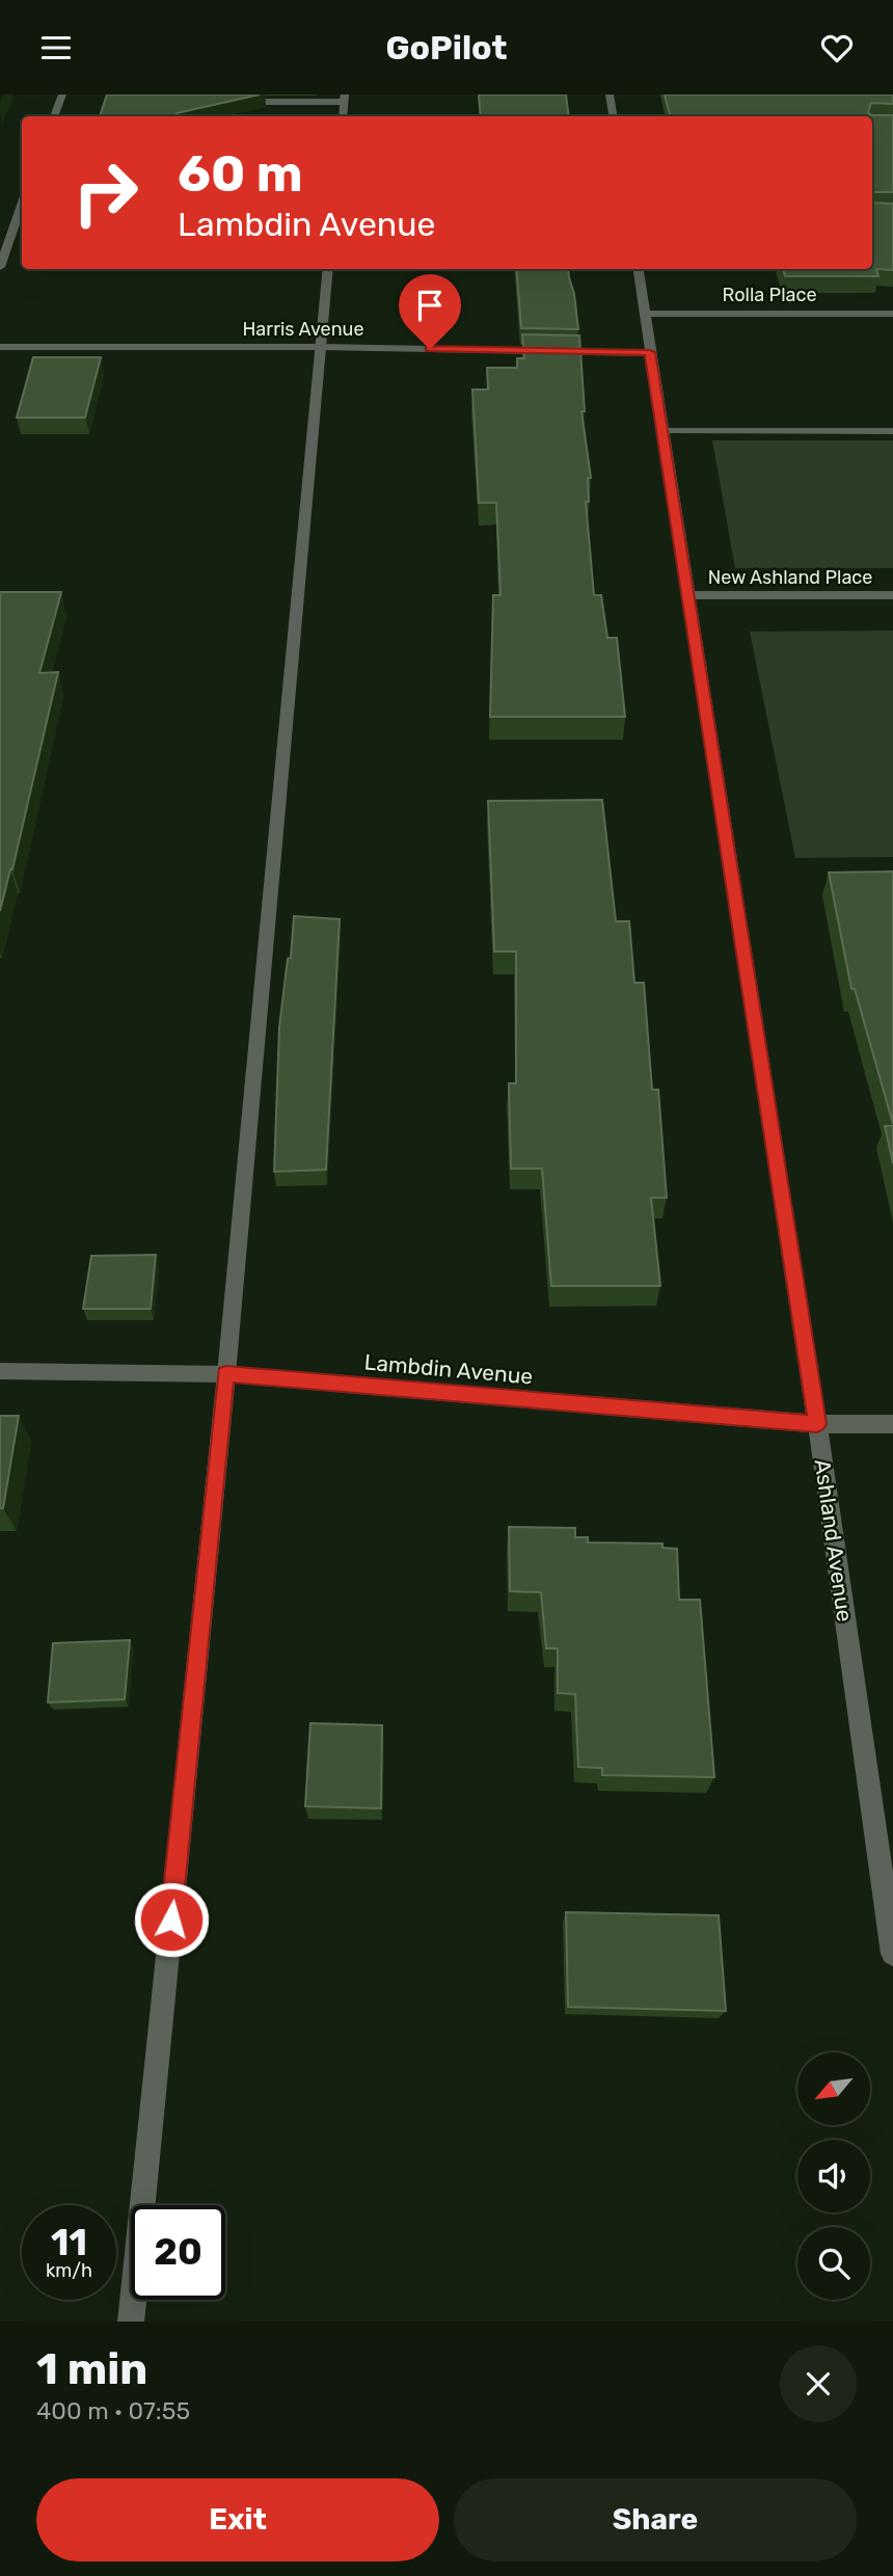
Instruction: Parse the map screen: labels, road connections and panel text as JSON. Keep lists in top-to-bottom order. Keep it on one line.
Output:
{"streets":{"street":["Rolla Place","Harris Avenue","New Ashland Place","Lambdin Avenue","Ashland Avenue"]},"crossings":[["Rolla Place","Ashland Avenue"],["Harris Avenue","Ashland Avenue"],["New Ashland Place","Ashland Avenue"],["Lambdin Avenue","Ashland Avenue"]],"north":"bottom left","page":{"header":"GoPilot","turn":["60 m","Lambdin Avenue"],"speed":"11 km/h","limit":"20","heading":["1 min","400 m · 07:55"],"buttons":["Exit","Share"]}}
